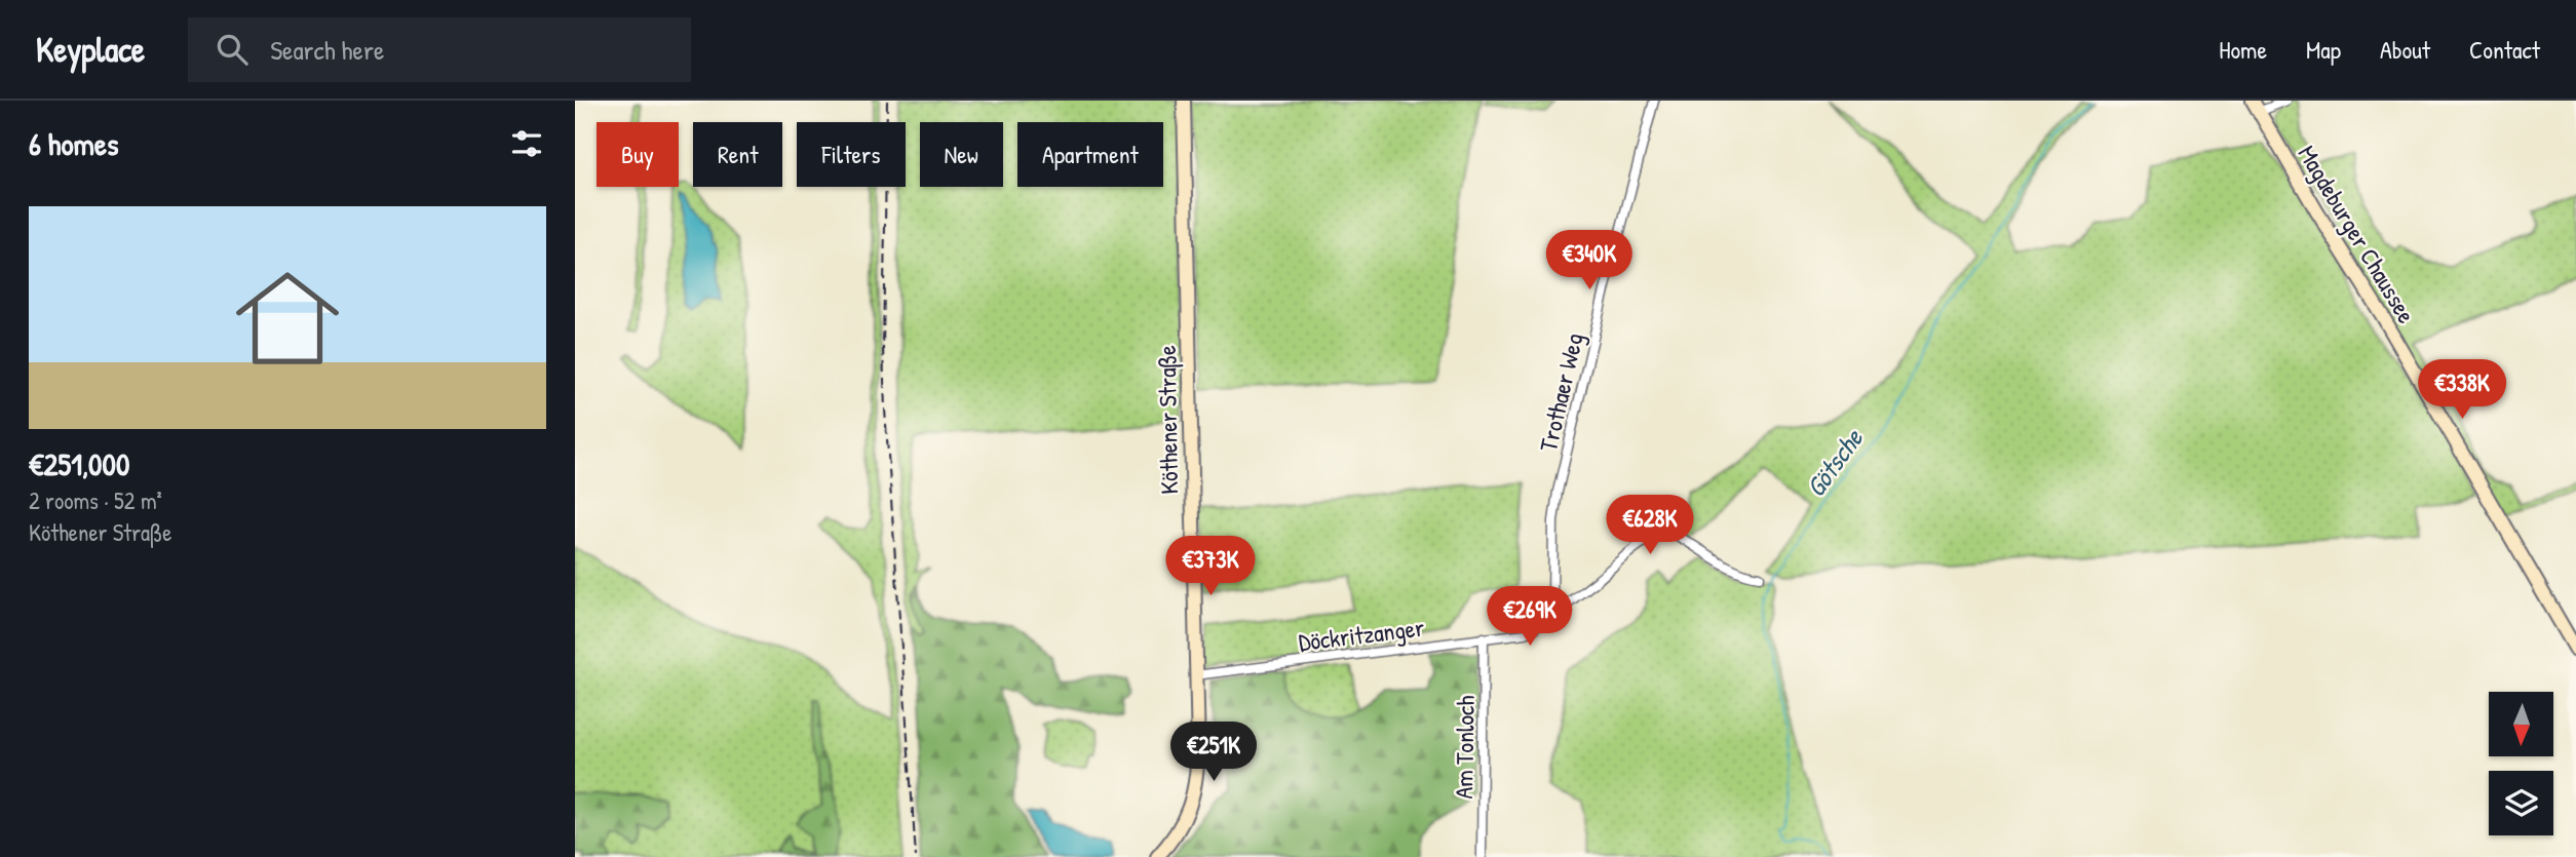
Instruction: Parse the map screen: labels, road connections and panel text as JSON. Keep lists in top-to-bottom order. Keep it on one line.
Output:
{"streets":{"main road":["Magdeburger Chaussee","Köthener Straße"],"street":["Trothaer Weg","Döckritzanger","Am Tonloch"]},"crossings":[["Trothaer Weg","Döckritzanger"],["Köthener Straße","Döckritzanger"],["Döckritzanger","Am Tonloch"]],"water":["Götsche"],"north":"bottom","page":{"header":"Keyplace","search":"Search here","nav":["Home","Map","About","Contact"],"heading":"6 homes","chip":["Buy","Rent","Filters","New","Apartment"],"list":[{"name":"€251,000","note":"2 rooms · 52 m² · Köthener Straße"}],"price":["€340K","€338K","€628K","€373K","€269K","€251K"]}}
